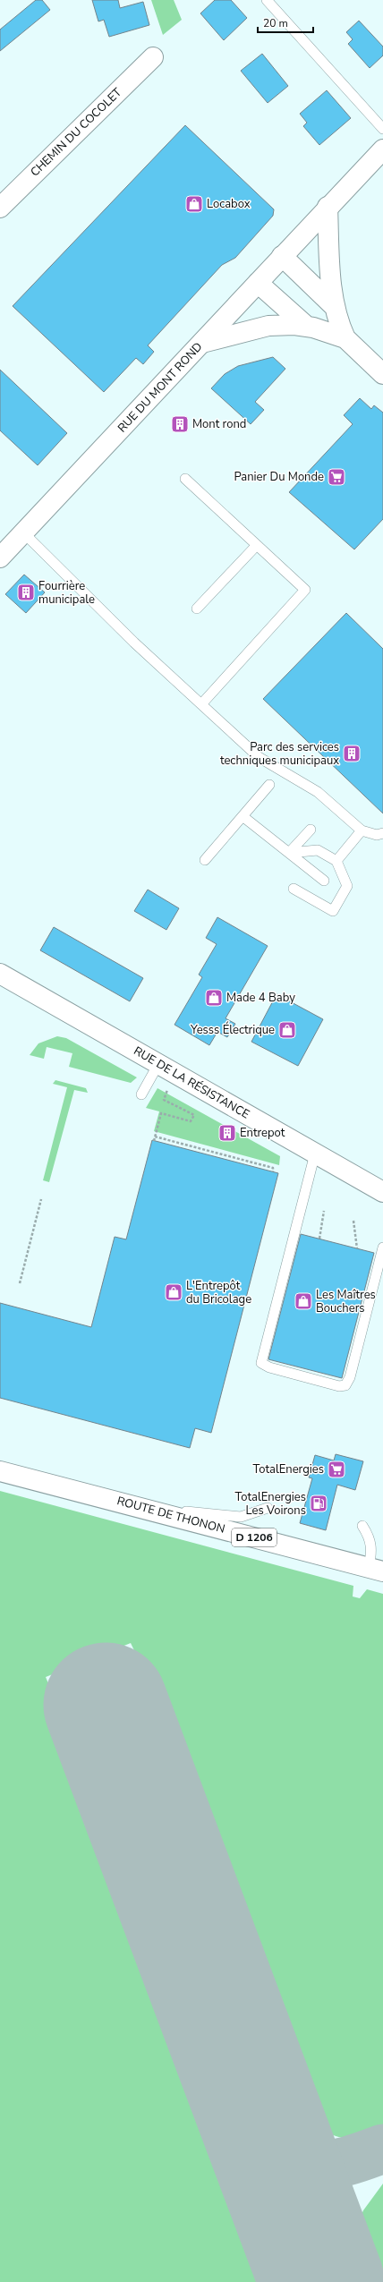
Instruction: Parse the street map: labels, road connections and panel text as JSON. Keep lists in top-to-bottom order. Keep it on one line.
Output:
{"streets":{"street":["CHEMIN DU COCOLET","RUE DU MONT ROND","RUE DE LA RÉSISTANCE","ROUTE DE THONON","D 1206"]},"places":{"shop":["Locabox","Made 4 Baby","Yesss Électrique","L'Entrepôt du Bricolage","Les Maîtres Bouchers"],"building":["Mont rond","Fourrière municipale","Parc des services techniques municipaux","Entrepot"],"supermarket":["Panier Du Monde","TotalEnergies"],"fuel station":["TotalEnergies Les Voirons"]},"scale_bar":"20 m"}
